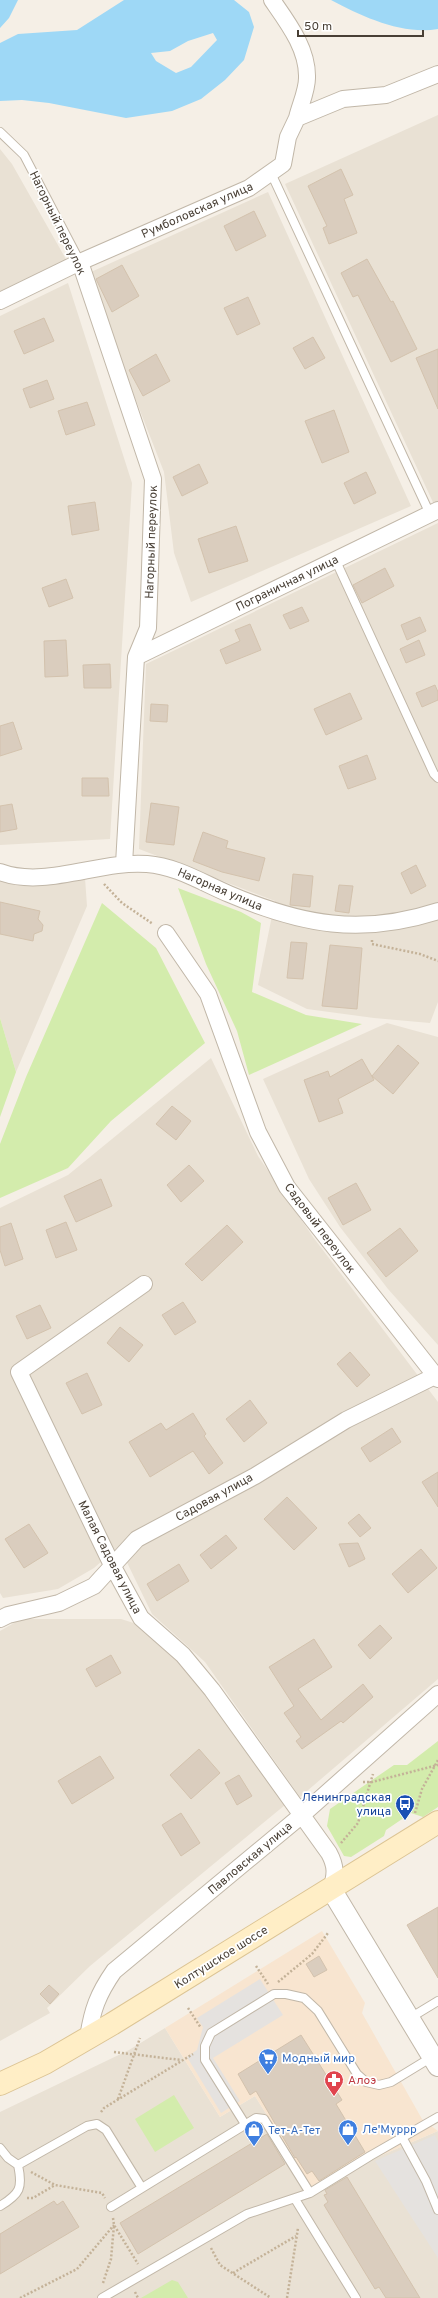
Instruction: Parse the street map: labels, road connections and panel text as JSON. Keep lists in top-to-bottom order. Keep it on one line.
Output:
{"streets":{"main road":["Колтушское шоссе"],"street":["Румболовская улица","Нагорный переулок","Пограничная улица","Нагорная улица","Садовый переулок","Садовая улица","Малая Садовая улица","Павловская улица"]},"crossings":[["Румболовская улица","Нагорный переулок"],["Нагорный переулок","Пограничная улица"],["Нагорный переулок","Нагорная улица"],["Садовый переулок","Садовая улица"],["Садовая улица","Малая Садовая улица"],["Малая Садовая улица","Павловская улица"],["Малая Садовая улица","Колтушское шоссе"],["Павловская улица","Колтушское шоссе"]],"places":{"bus stop":["Ленинградская улица"],"supermarket":["Модный мир"],"pharmacy":["Алоэ"],"shop":["Ле'Муррр","Тет-А-Тет"]},"scale_bar":"50 m"}
